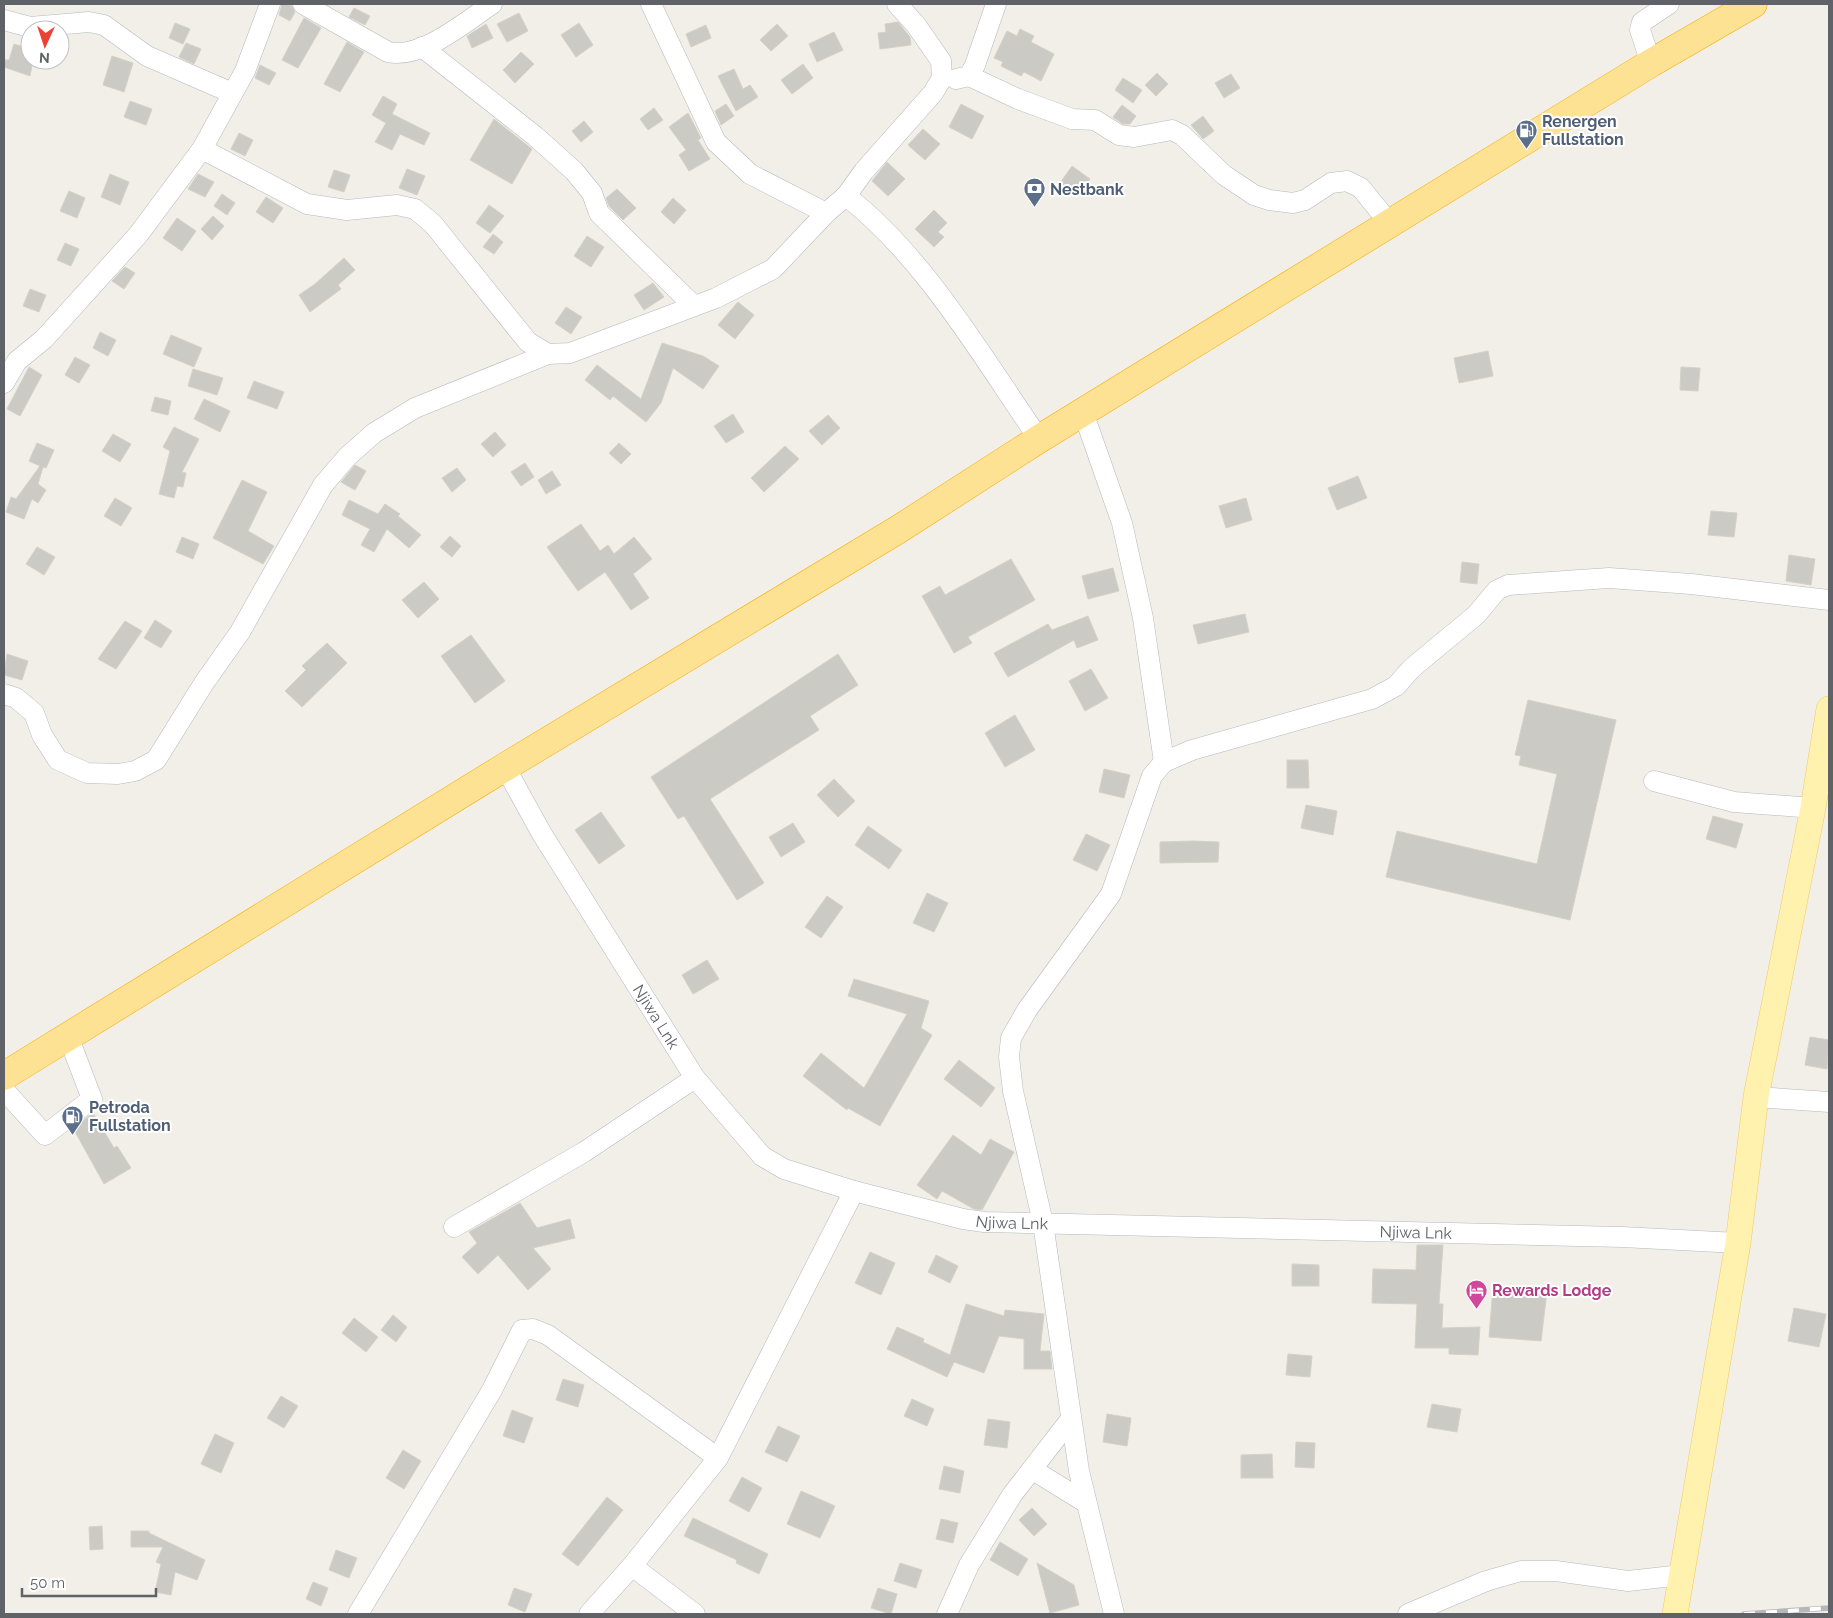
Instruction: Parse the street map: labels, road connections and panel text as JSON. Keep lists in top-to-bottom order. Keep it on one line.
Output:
{"streets":{"street":["Njiwa Lnk"]},"places":{"fuel station":["Renergen Fullstation","Petroda Fullstation"],"bank":["Nestbank"],"hotel":["Rewards Lodge"]},"scale_bar":"50 m","north":"bottom"}
